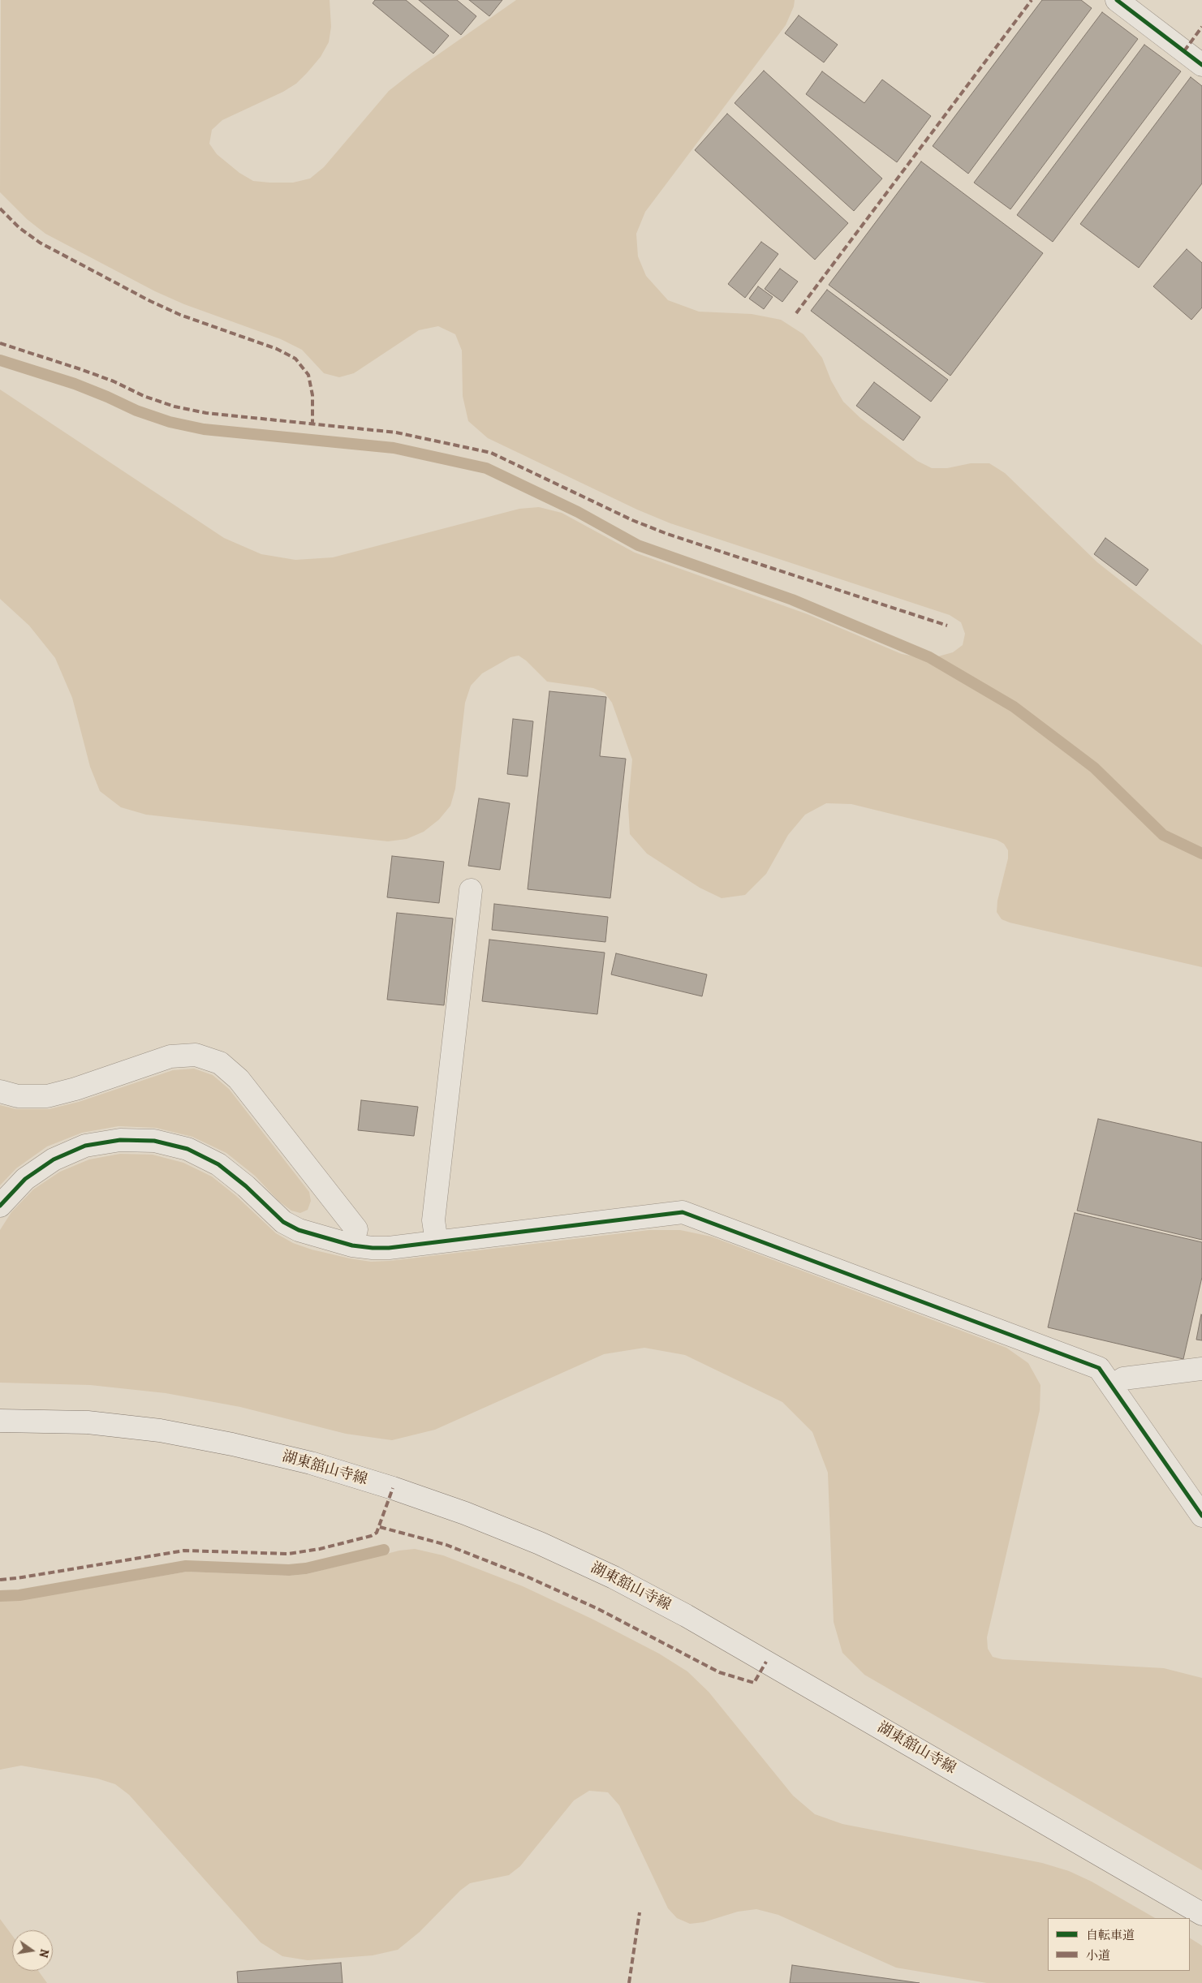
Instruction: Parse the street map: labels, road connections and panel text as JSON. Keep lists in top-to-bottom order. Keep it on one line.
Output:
{"streets":{"street":["湖東舘山寺線"]},"legend":["自転車道","小道"],"north":"right"}
